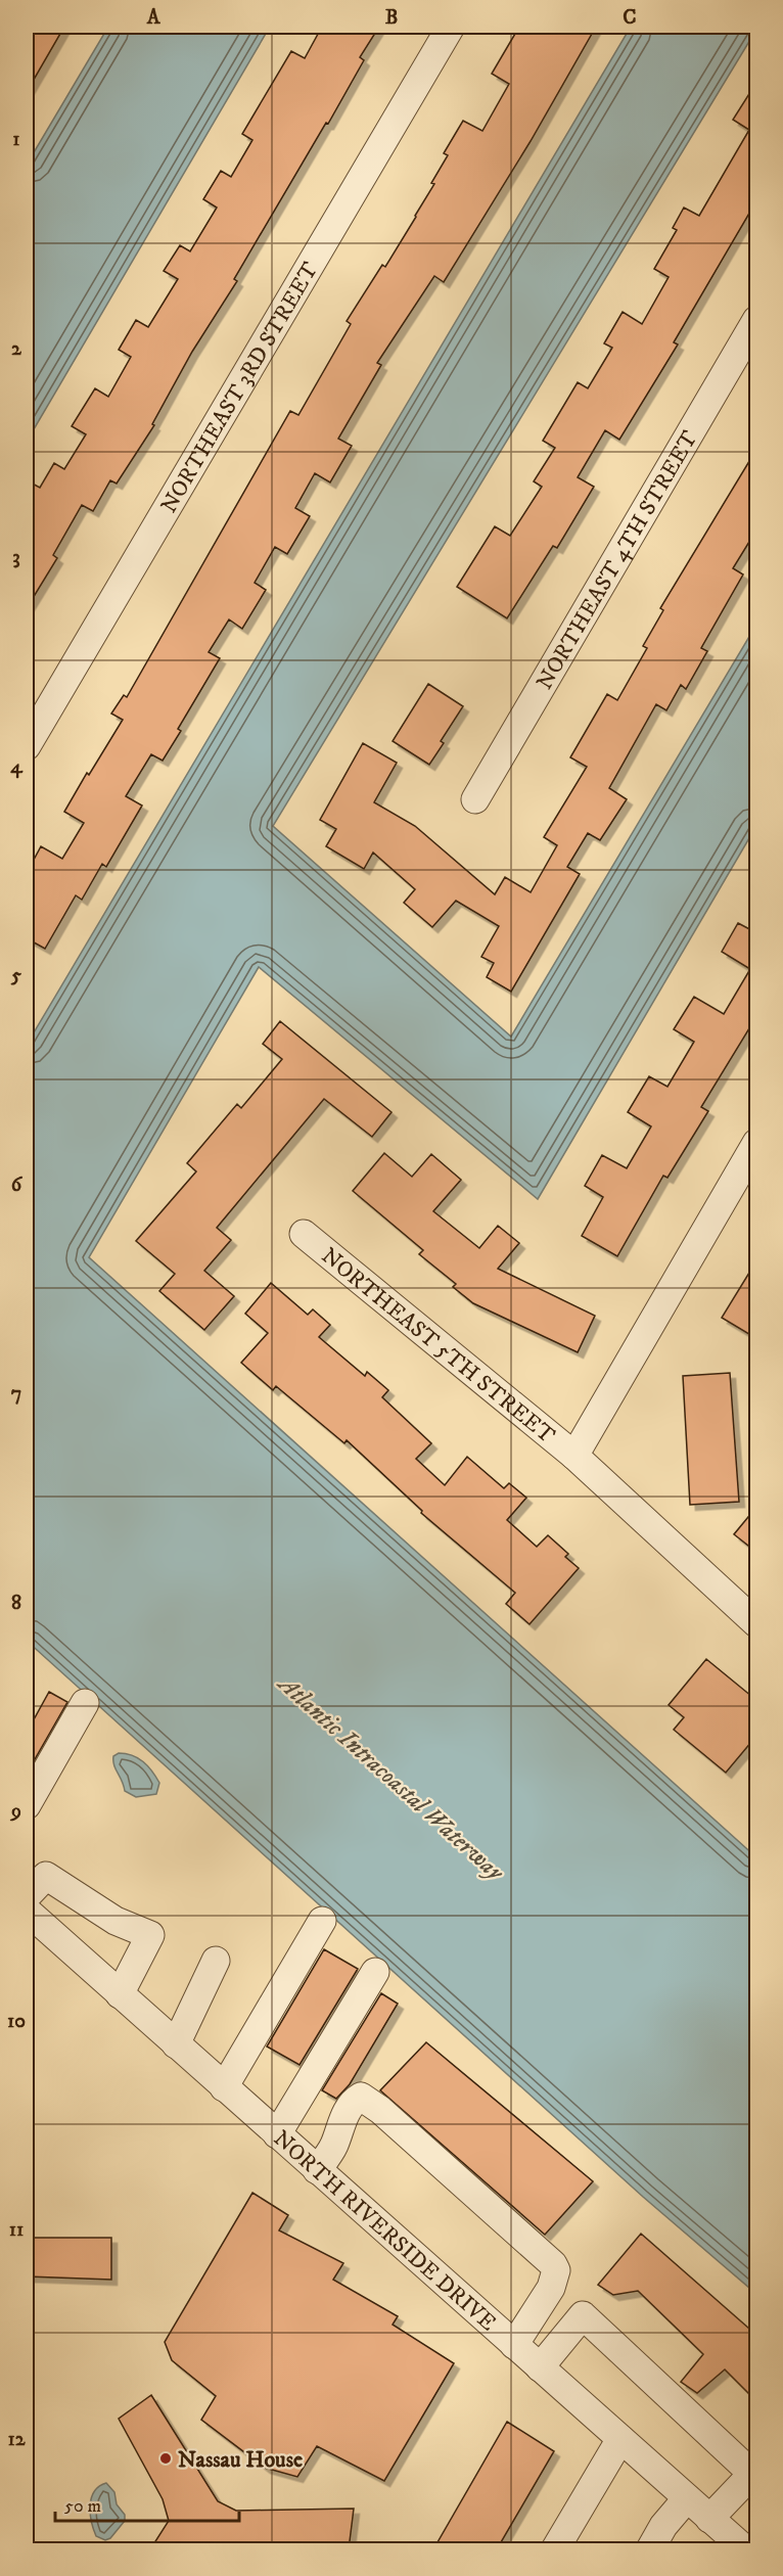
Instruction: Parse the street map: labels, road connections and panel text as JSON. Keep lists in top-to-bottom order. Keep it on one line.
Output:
{"streets":{"street":["NORTHEAST 3RD STREET","NORTHEAST 4TH STREET","NORTHEAST 5TH STREET","NORTH RIVERSIDE DRIVE"]},"water":["Atlantic Intracoastal Waterway"],"places":["Nassau House"],"scale_bar":"50 m","grid":{"columns":["A","B","C"],"rows":["1","2","3","4","5","6","7","8","9","10","11","12"]}}
